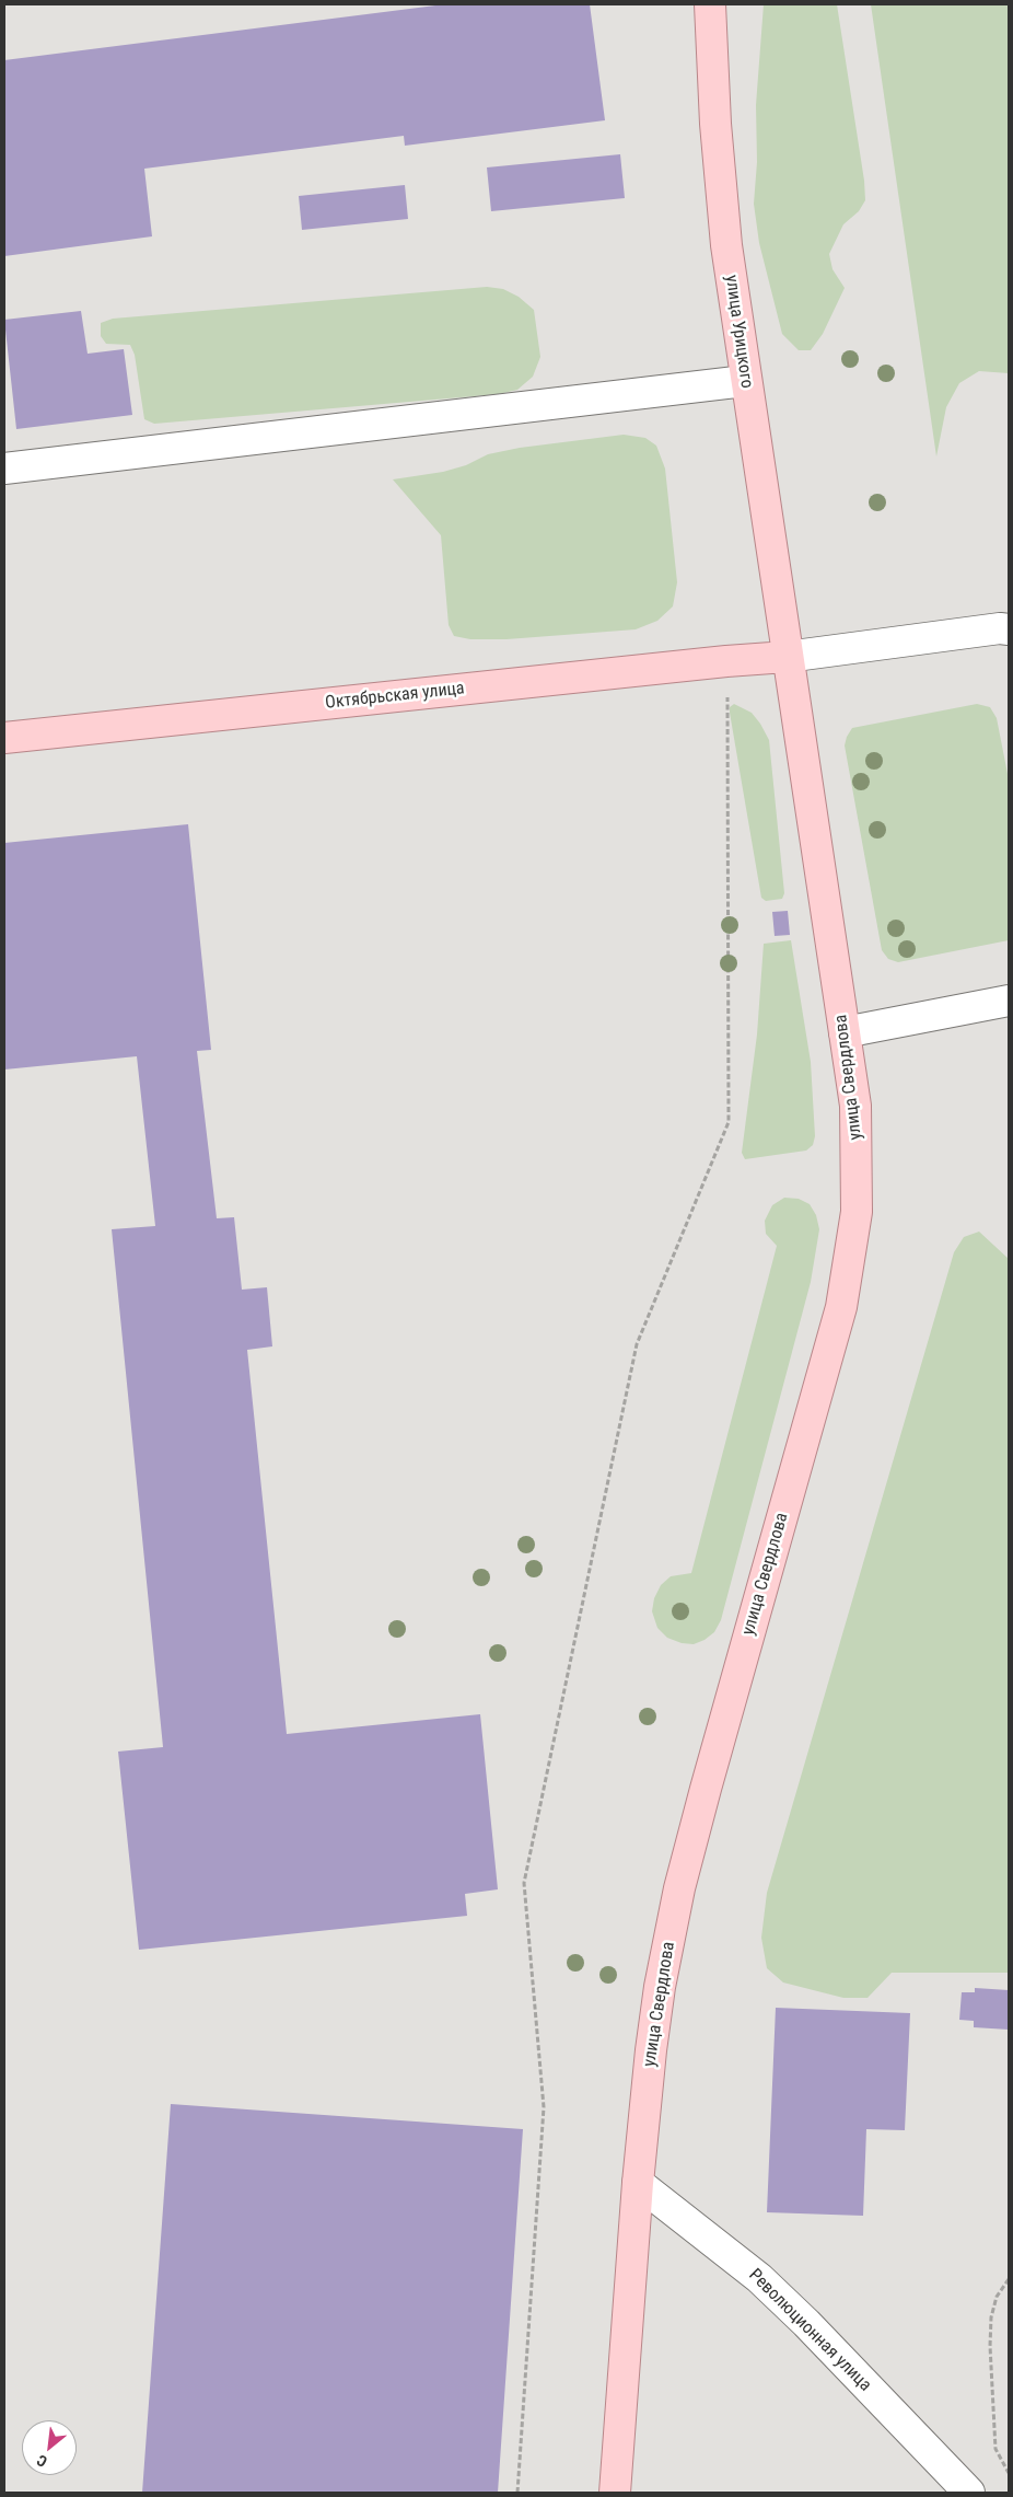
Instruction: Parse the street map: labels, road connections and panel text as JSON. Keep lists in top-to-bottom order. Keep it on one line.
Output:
{"streets":{"main road":["улица Урицкого","Октябрьская улица","улица Свердлова"],"street":["Революционная улица"]},"crossings":[["улица Урицкого","Октябрьская улица"],["улица Урицкого","улица Свердлова"],["Октябрьская улица","улица Свердлова"],["улица Свердлова","Революционная улица"]],"north":"bottom left"}
